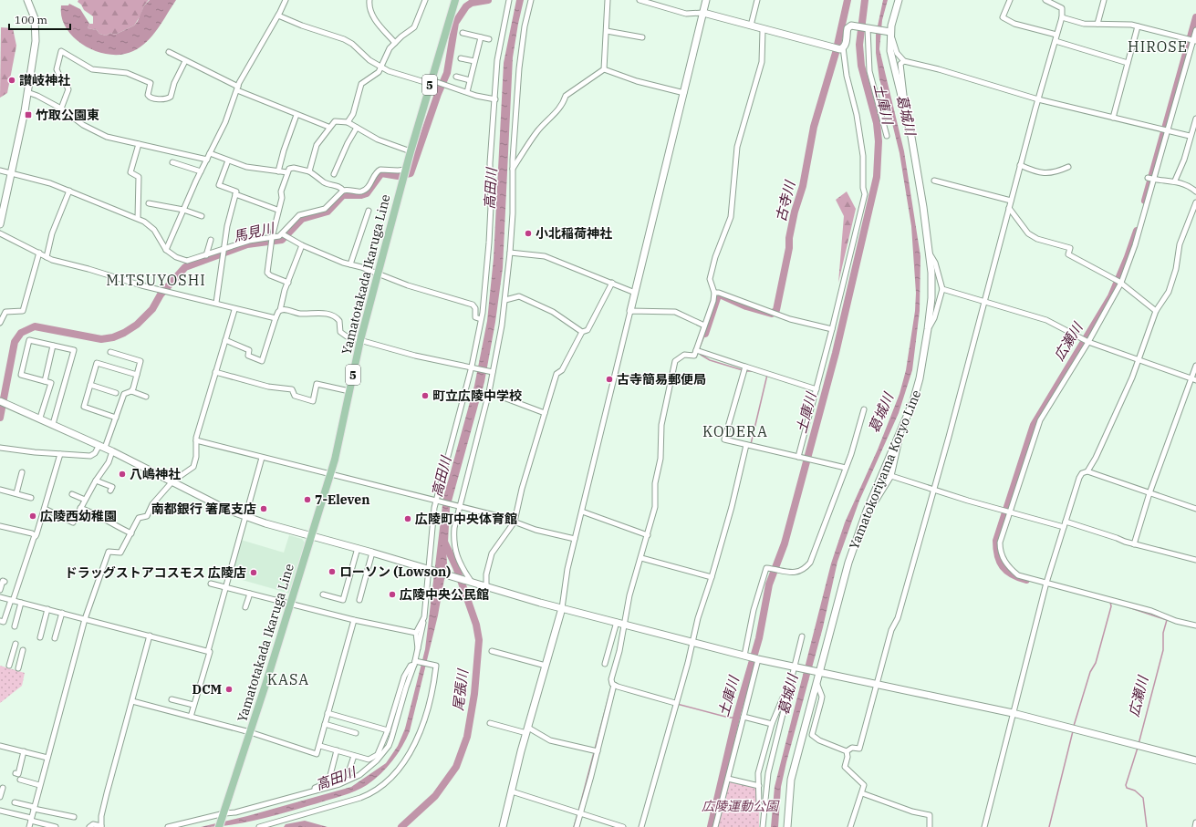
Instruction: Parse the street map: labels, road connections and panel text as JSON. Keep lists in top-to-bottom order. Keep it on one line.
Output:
{"streets":{"main road":["5","Yamatotakada Ikaruga Line"],"street":["Yamatokoriyama Koryo Line"]},"districts":["HIROSE","MITSUYOSHI","KODERA","KASA"],"water":["土庫川","葛城川","高田川","古寺川","馬見川","広瀬川","尾張川"],"parks":["広陵運動公園"],"places":{"other":["讃岐神社","小北稲荷神社","古寺簡易郵便局","町立広陵中学校","八嶋神社","7-Eleven","南都銀行 箸尾支店","広陵西幼稚園","広陵町中央体育館","ローソン (Lowson)","ドラッグストアコスモス 広陵店","広陵中央公民館","DCM"],"transit":["竹取公園東"]},"scale_bar":"100 m"}
